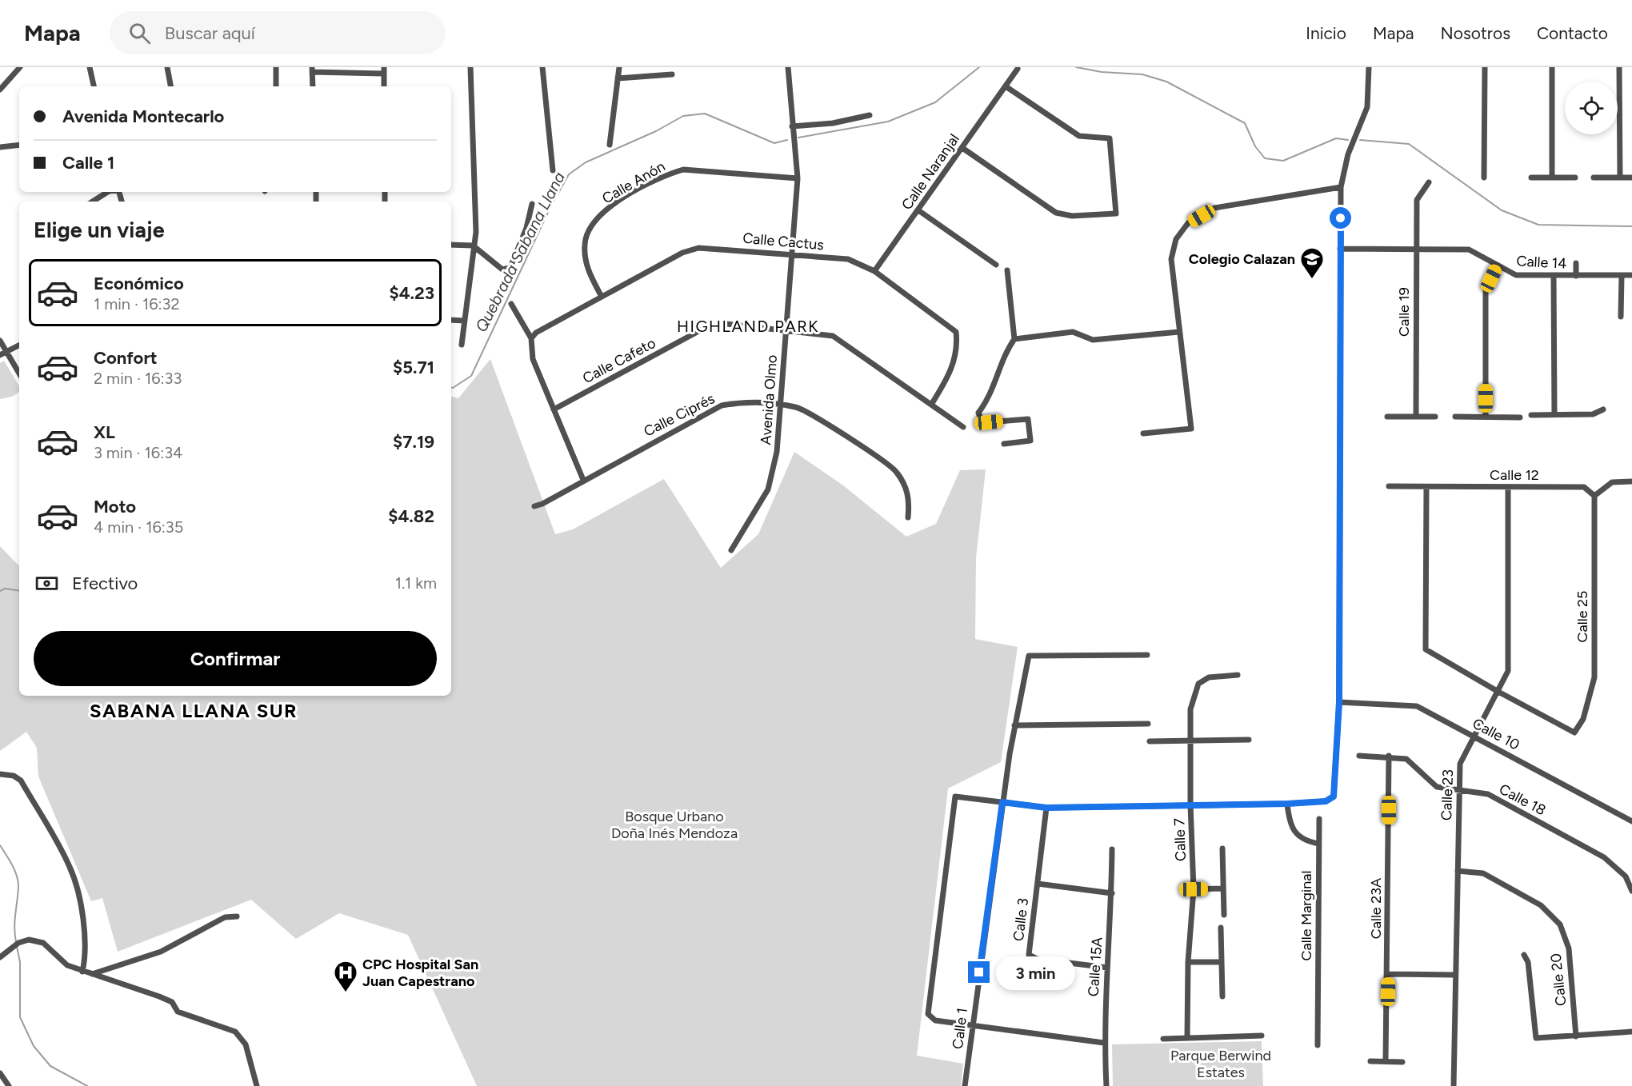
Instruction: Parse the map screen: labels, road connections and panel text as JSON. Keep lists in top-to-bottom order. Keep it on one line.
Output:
{"streets":{"street":["Calle Naranjal","Calle Anón","Calle Cactus","Calle 14","Calle 19","Calle Cafeto","Avenida Olmo","Calle Ciprés","Calle 12","Calle 25","Calle 10","Calle 23","Calle 18","Calle 7","Calle 23A","Calle Marginal","Calle 3","Calle 15A","Calle 20","Calle 1"]},"crossings":[["Calle Naranjal","Calle Cactus"],["Calle Anón","Calle Cactus"],["Calle Anón","Avenida Olmo"],["Calle Cactus","Calle Cafeto"],["Calle Cactus","Avenida Olmo"],["Calle 14","Calle 19"],["Calle Cafeto","Avenida Olmo"],["Avenida Olmo","Calle Ciprés"],["Calle 12","Calle 25"],["Calle 12","Calle 23"],["Calle 25","Calle 23"],["Calle 10","Calle 23"],["Calle 23","Calle 18"],["Calle 23","Calle 20"],["Calle 18","Calle 23A"],["Calle 3","Calle 15A"]],"districts":["HIGHLAND PARK","SABANA LLANA SUR"],"water":["Quebrada Sabana Llana"],"parks":["Bosque Urbano Doña Inés Mendoza","Parque Berwind Estates"],"places":{"school or university":["Colegio Calazan"],"hospital":["CPC Hospital San Juan Capestrano"]},"page":{"header":"Mapa","search":"Buscar aquí","nav":["Inicio","Mapa","Nosotros","Contacto"],"banner":["Avenida Montecarlo","Calle 1"],"heading":"Elige un viaje","list":[{"name":"Económico","note":"1 min · 16:32","value":"$4.23"},{"name":"Confort","note":"2 min · 16:33","value":"$5.71"},{"name":"XL","note":"3 min · 16:34","value":"$7.19"},{"name":"Moto","note":"4 min · 16:35","value":"$4.82"}],"pay":["Efectivo","1.1 km"],"buttons":"Confirmar","bubble":"3 min"}}
